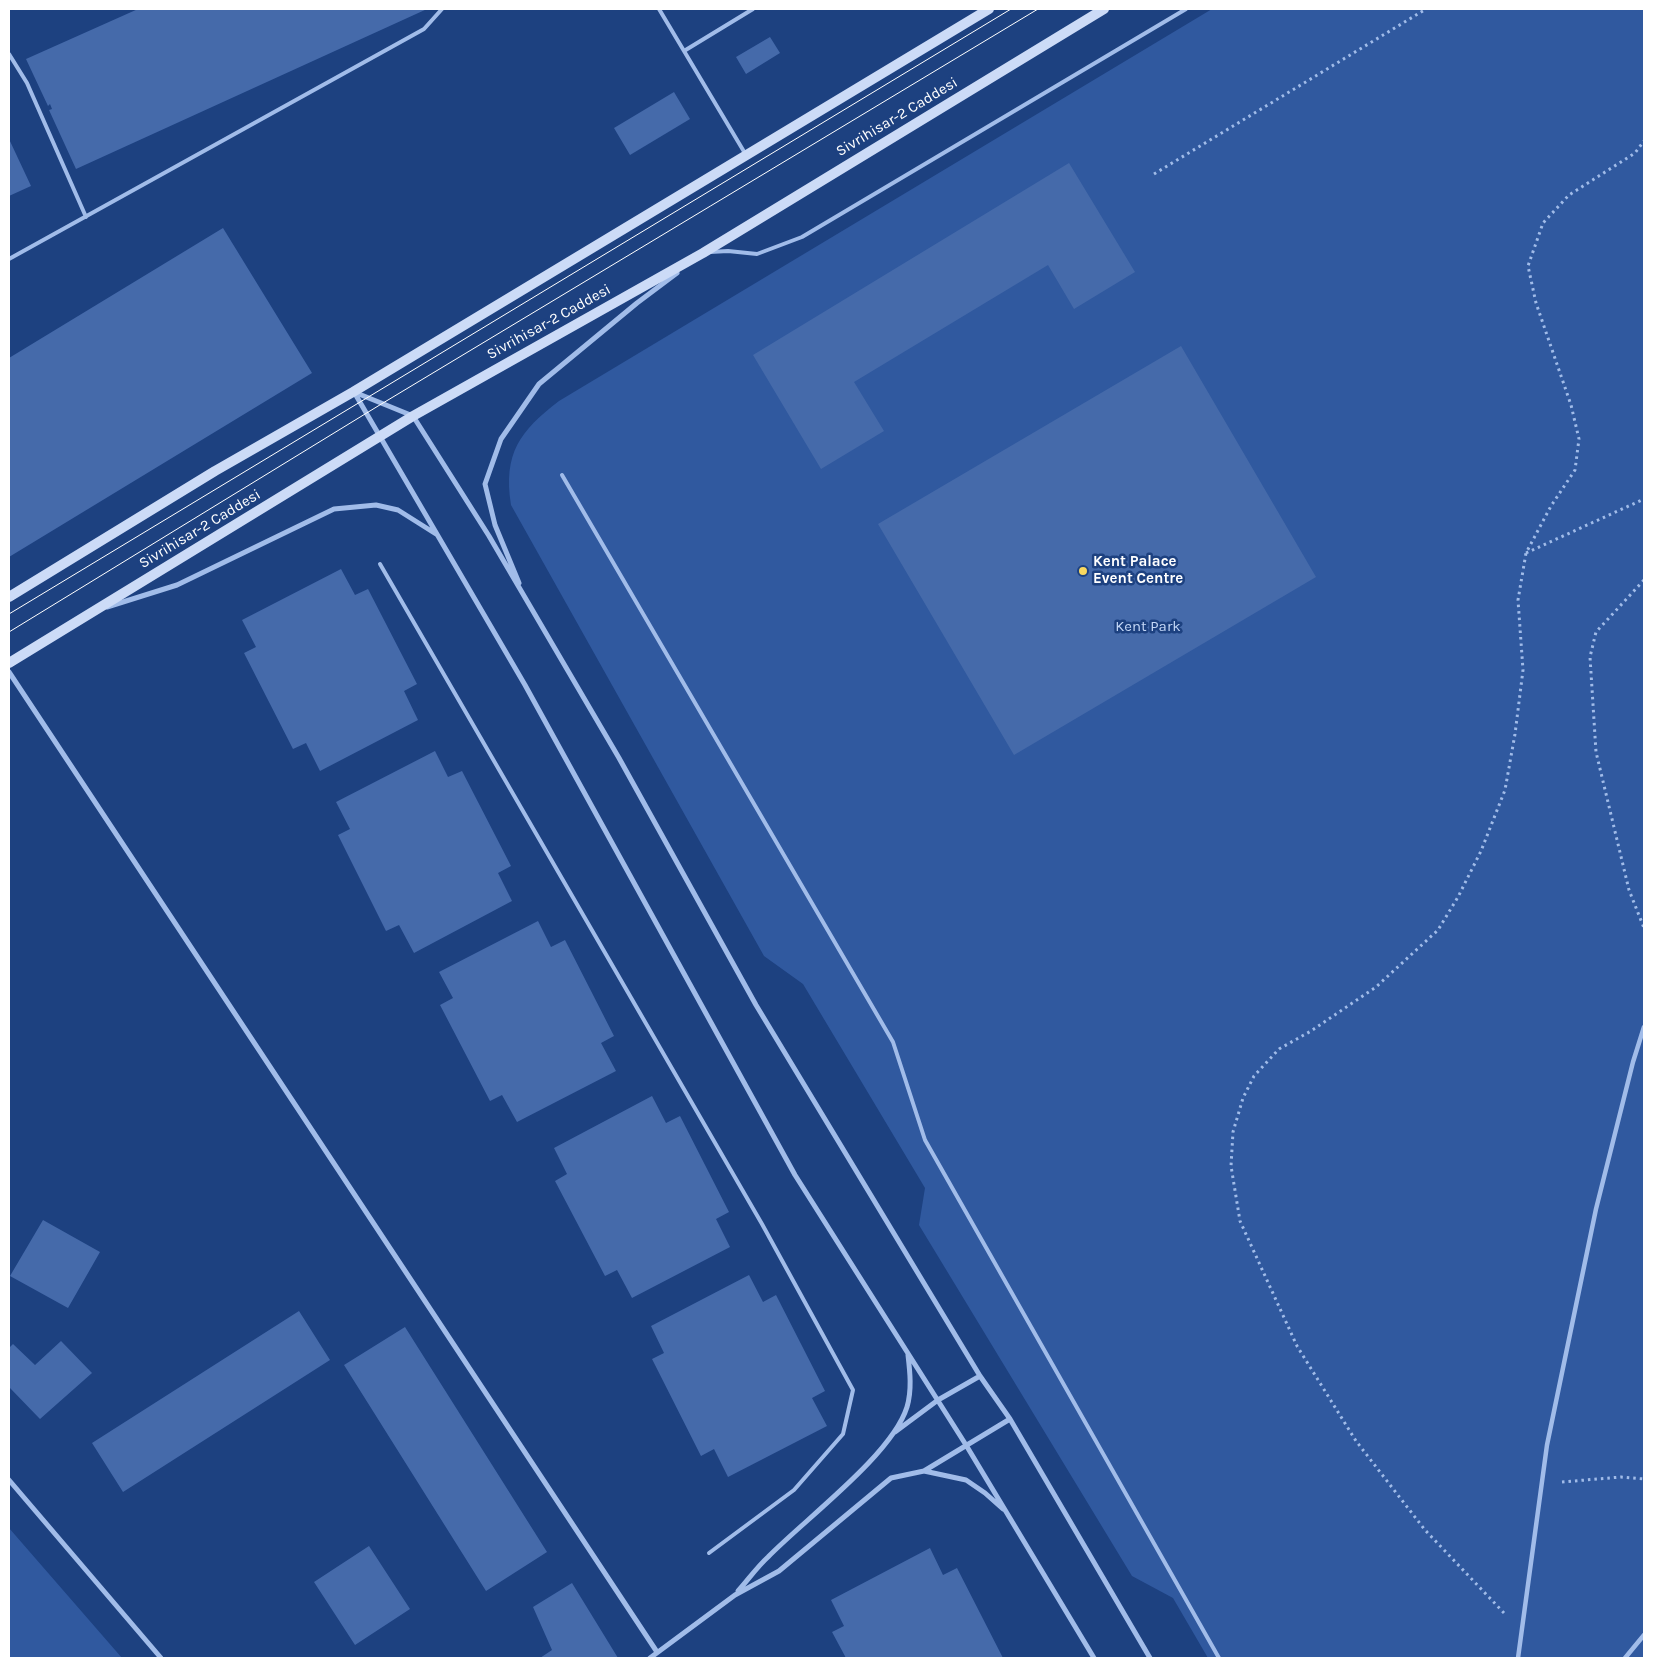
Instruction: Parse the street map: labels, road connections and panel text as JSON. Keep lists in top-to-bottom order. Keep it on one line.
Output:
{"streets":{"main road":["Sivrihisar-2 Caddesi"]},"parks":["Kent Park"],"places":["Kent Palace Event Centre"]}
